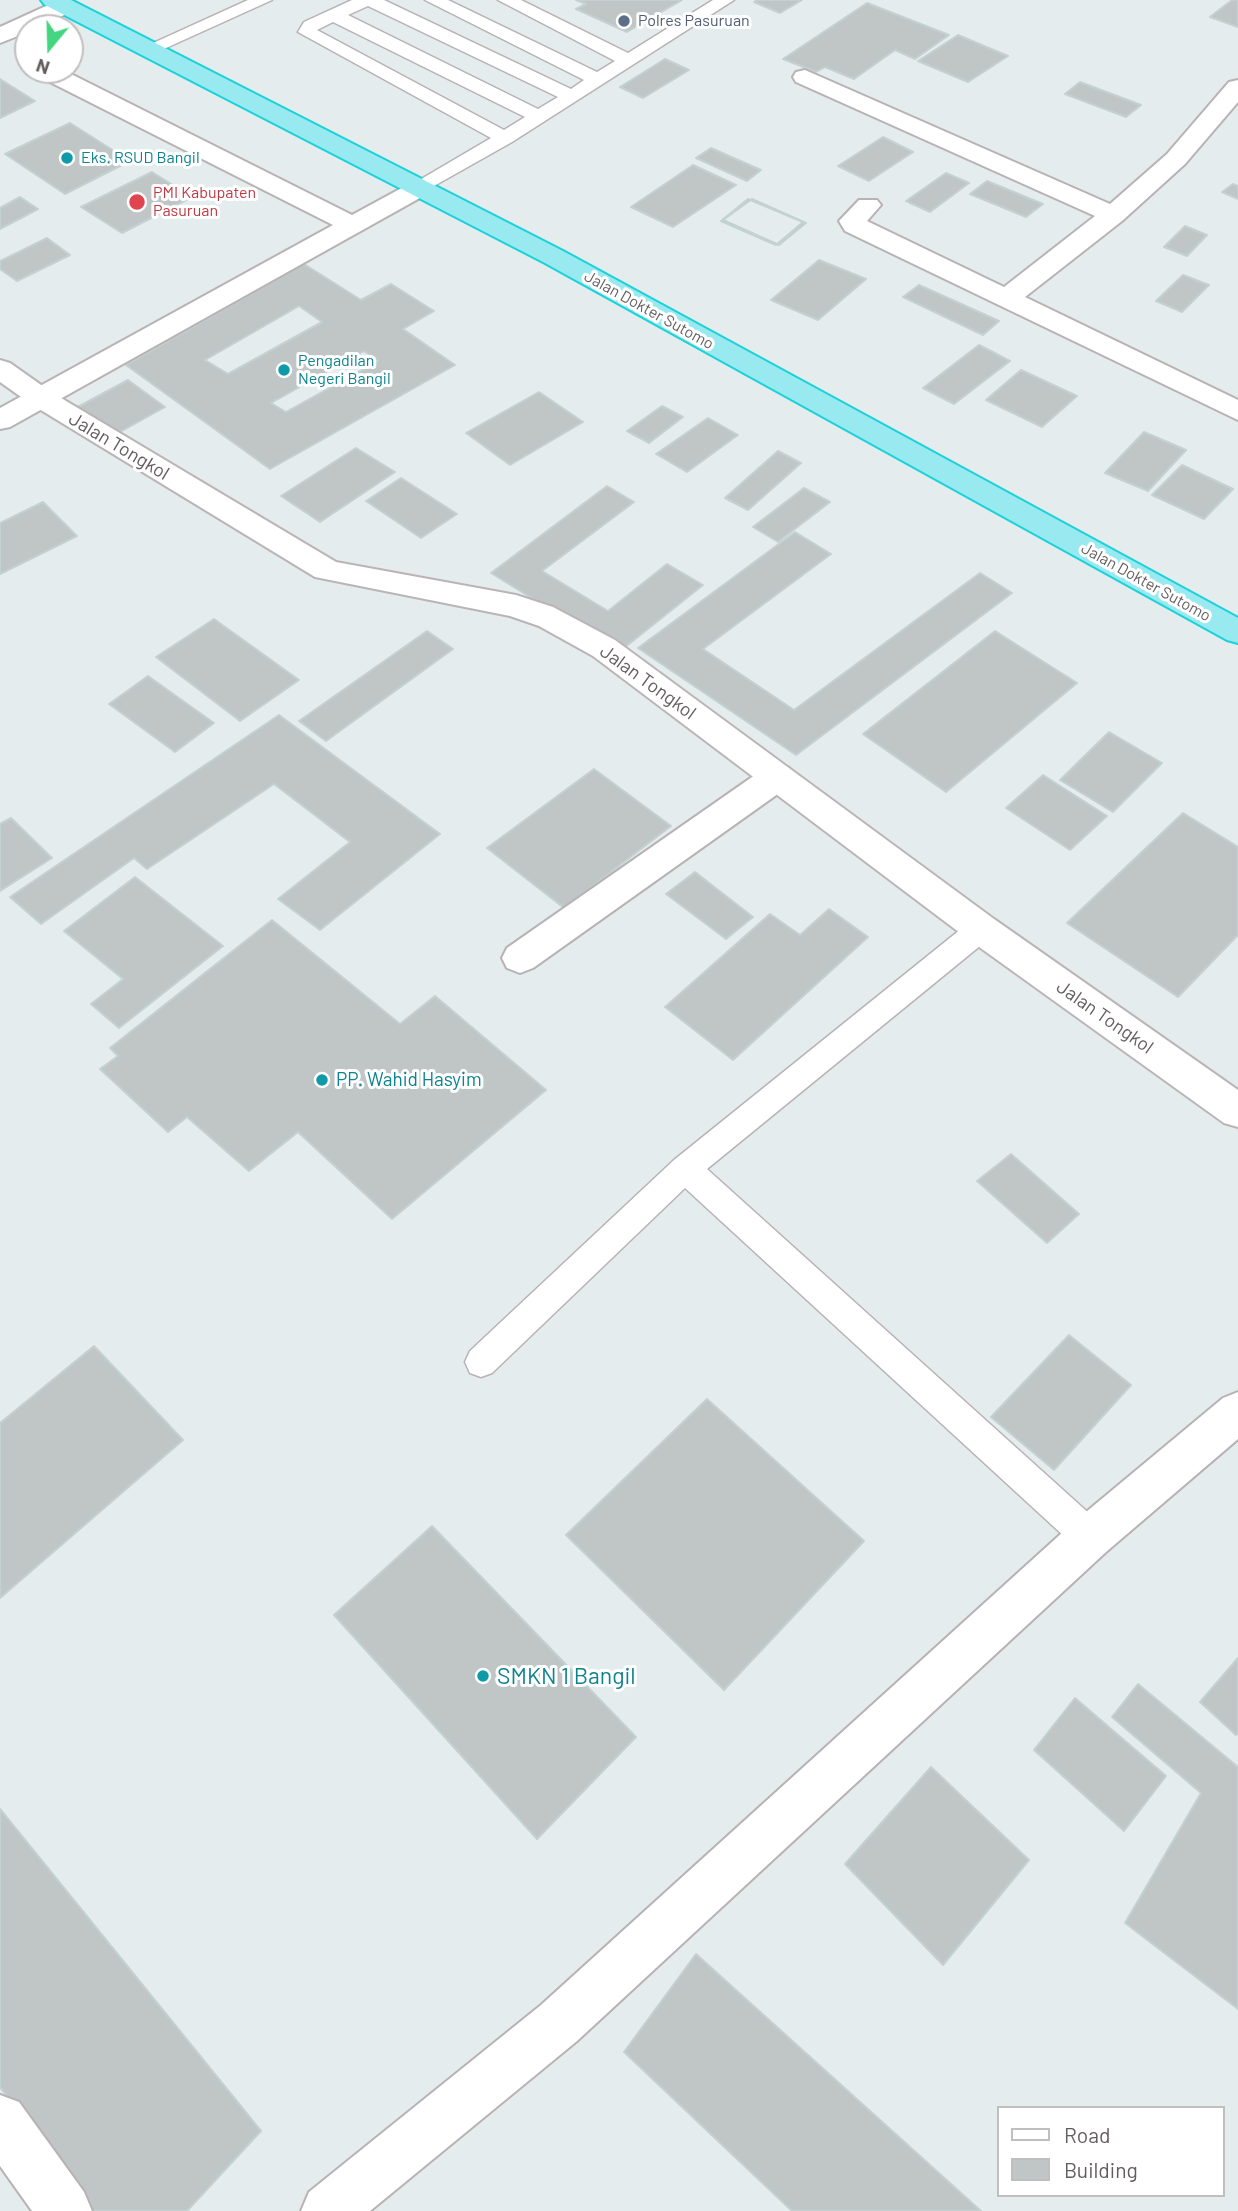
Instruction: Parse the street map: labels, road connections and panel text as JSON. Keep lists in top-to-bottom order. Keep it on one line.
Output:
{"streets":{"highway":["Jalan Dokter Sutomo"],"street":["Jalan Tongkol"]},"places":["Polres Pasuruan","Eks. RSUD Bangil","PMI Kabupaten Pasuruan","Pengadilan Negeri Bangil","PP. Wahid Hasyim","SMKN 1 Bangil"],"legend":["Road","Building"],"north":"bottom"}
